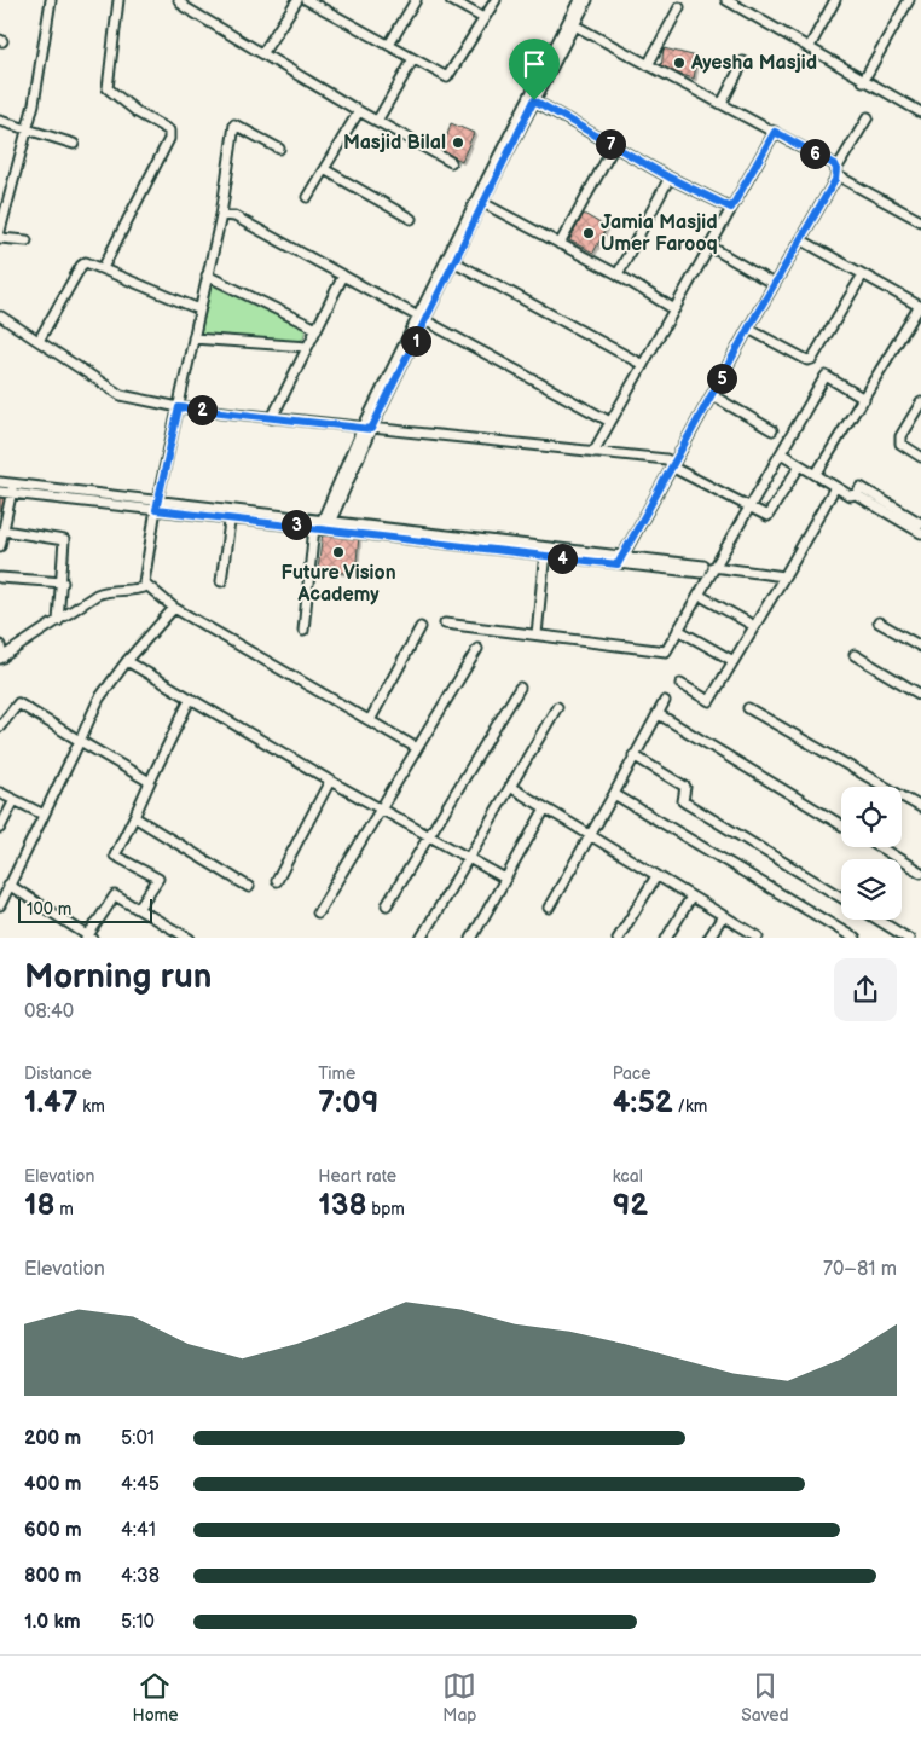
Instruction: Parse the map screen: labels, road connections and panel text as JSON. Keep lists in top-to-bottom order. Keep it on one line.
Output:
{"places":["Ayesha Masjid","Masjid Bilal","Jamia Masjid Umer Farooq","Future Vision Academy"],"scale_bar":"100 m","page":{"pins":["7","6","1","5","2","3","4"],"scale":"100 m","heading":["Morning run","08:40"],"stats":[["Distance","1.47 km"],["Time","7:09"],["Pace","4:52 /km"],["Elevation","18 m"],["Heart rate","138 bpm"],["kcal","92"]],"chart":["Elevation","70–81 m"],"list":[{"name":"200 m","note":"5:01"},{"name":"400 m","note":"4:45"},{"name":"600 m","note":"4:41"},{"name":"800 m","note":"4:38"},{"name":"1.0 km","note":"5:10"}],"tabs":["Home","Map","Saved"]}}
